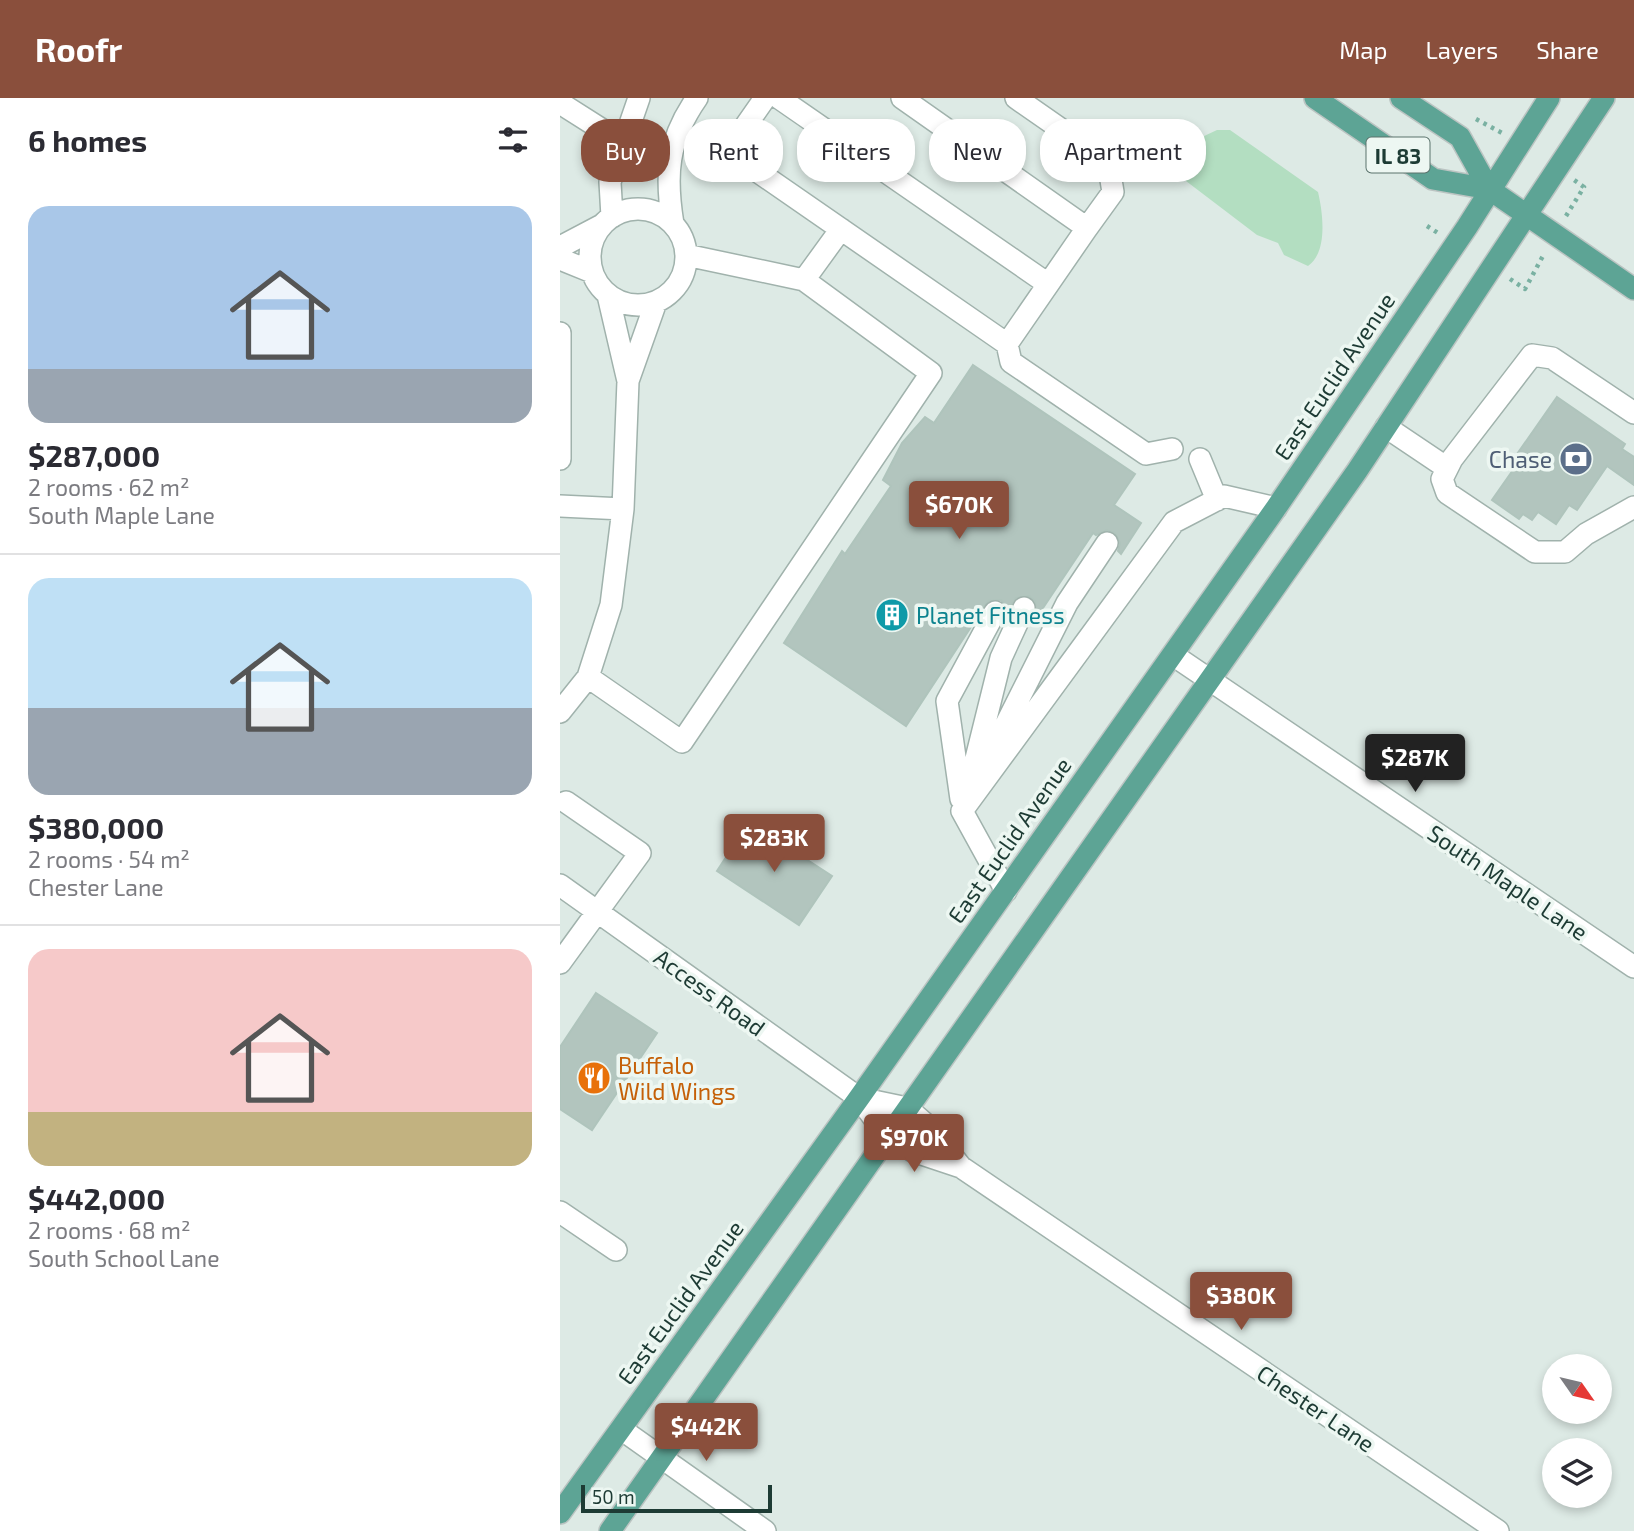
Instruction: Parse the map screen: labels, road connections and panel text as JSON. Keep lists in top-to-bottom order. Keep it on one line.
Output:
{"streets":{"main road":["IL 83","East Euclid Avenue"],"street":["South Maple Lane","Access Road","Chester Lane"]},"crossings":[["IL 83","East Euclid Avenue"],["East Euclid Avenue","South Maple Lane"],["East Euclid Avenue","Access Road"],["East Euclid Avenue","Chester Lane"],["Access Road","Chester Lane"]],"places":{"bank":["Chase"],"building":["Planet Fitness"],"restaurant":["Buffalo Wild Wings"]},"scale_bar":"50 m","north":"bottom right","page":{"header":"Roofr","nav":["Map","Layers","Share"],"heading":"6 homes","chip":["Buy","Rent","Filters","New","Apartment"],"list":[{"name":"$287,000","note":"2 rooms · 62 m² · South Maple Lane"},{"name":"$380,000","note":"2 rooms · 54 m² · Chester Lane"},{"name":"$442,000","note":"2 rooms · 68 m² · South School Lane"}],"price":["$670K","$287K","$283K","$970K","$380K","$442K"],"scale":"50 m"}}
